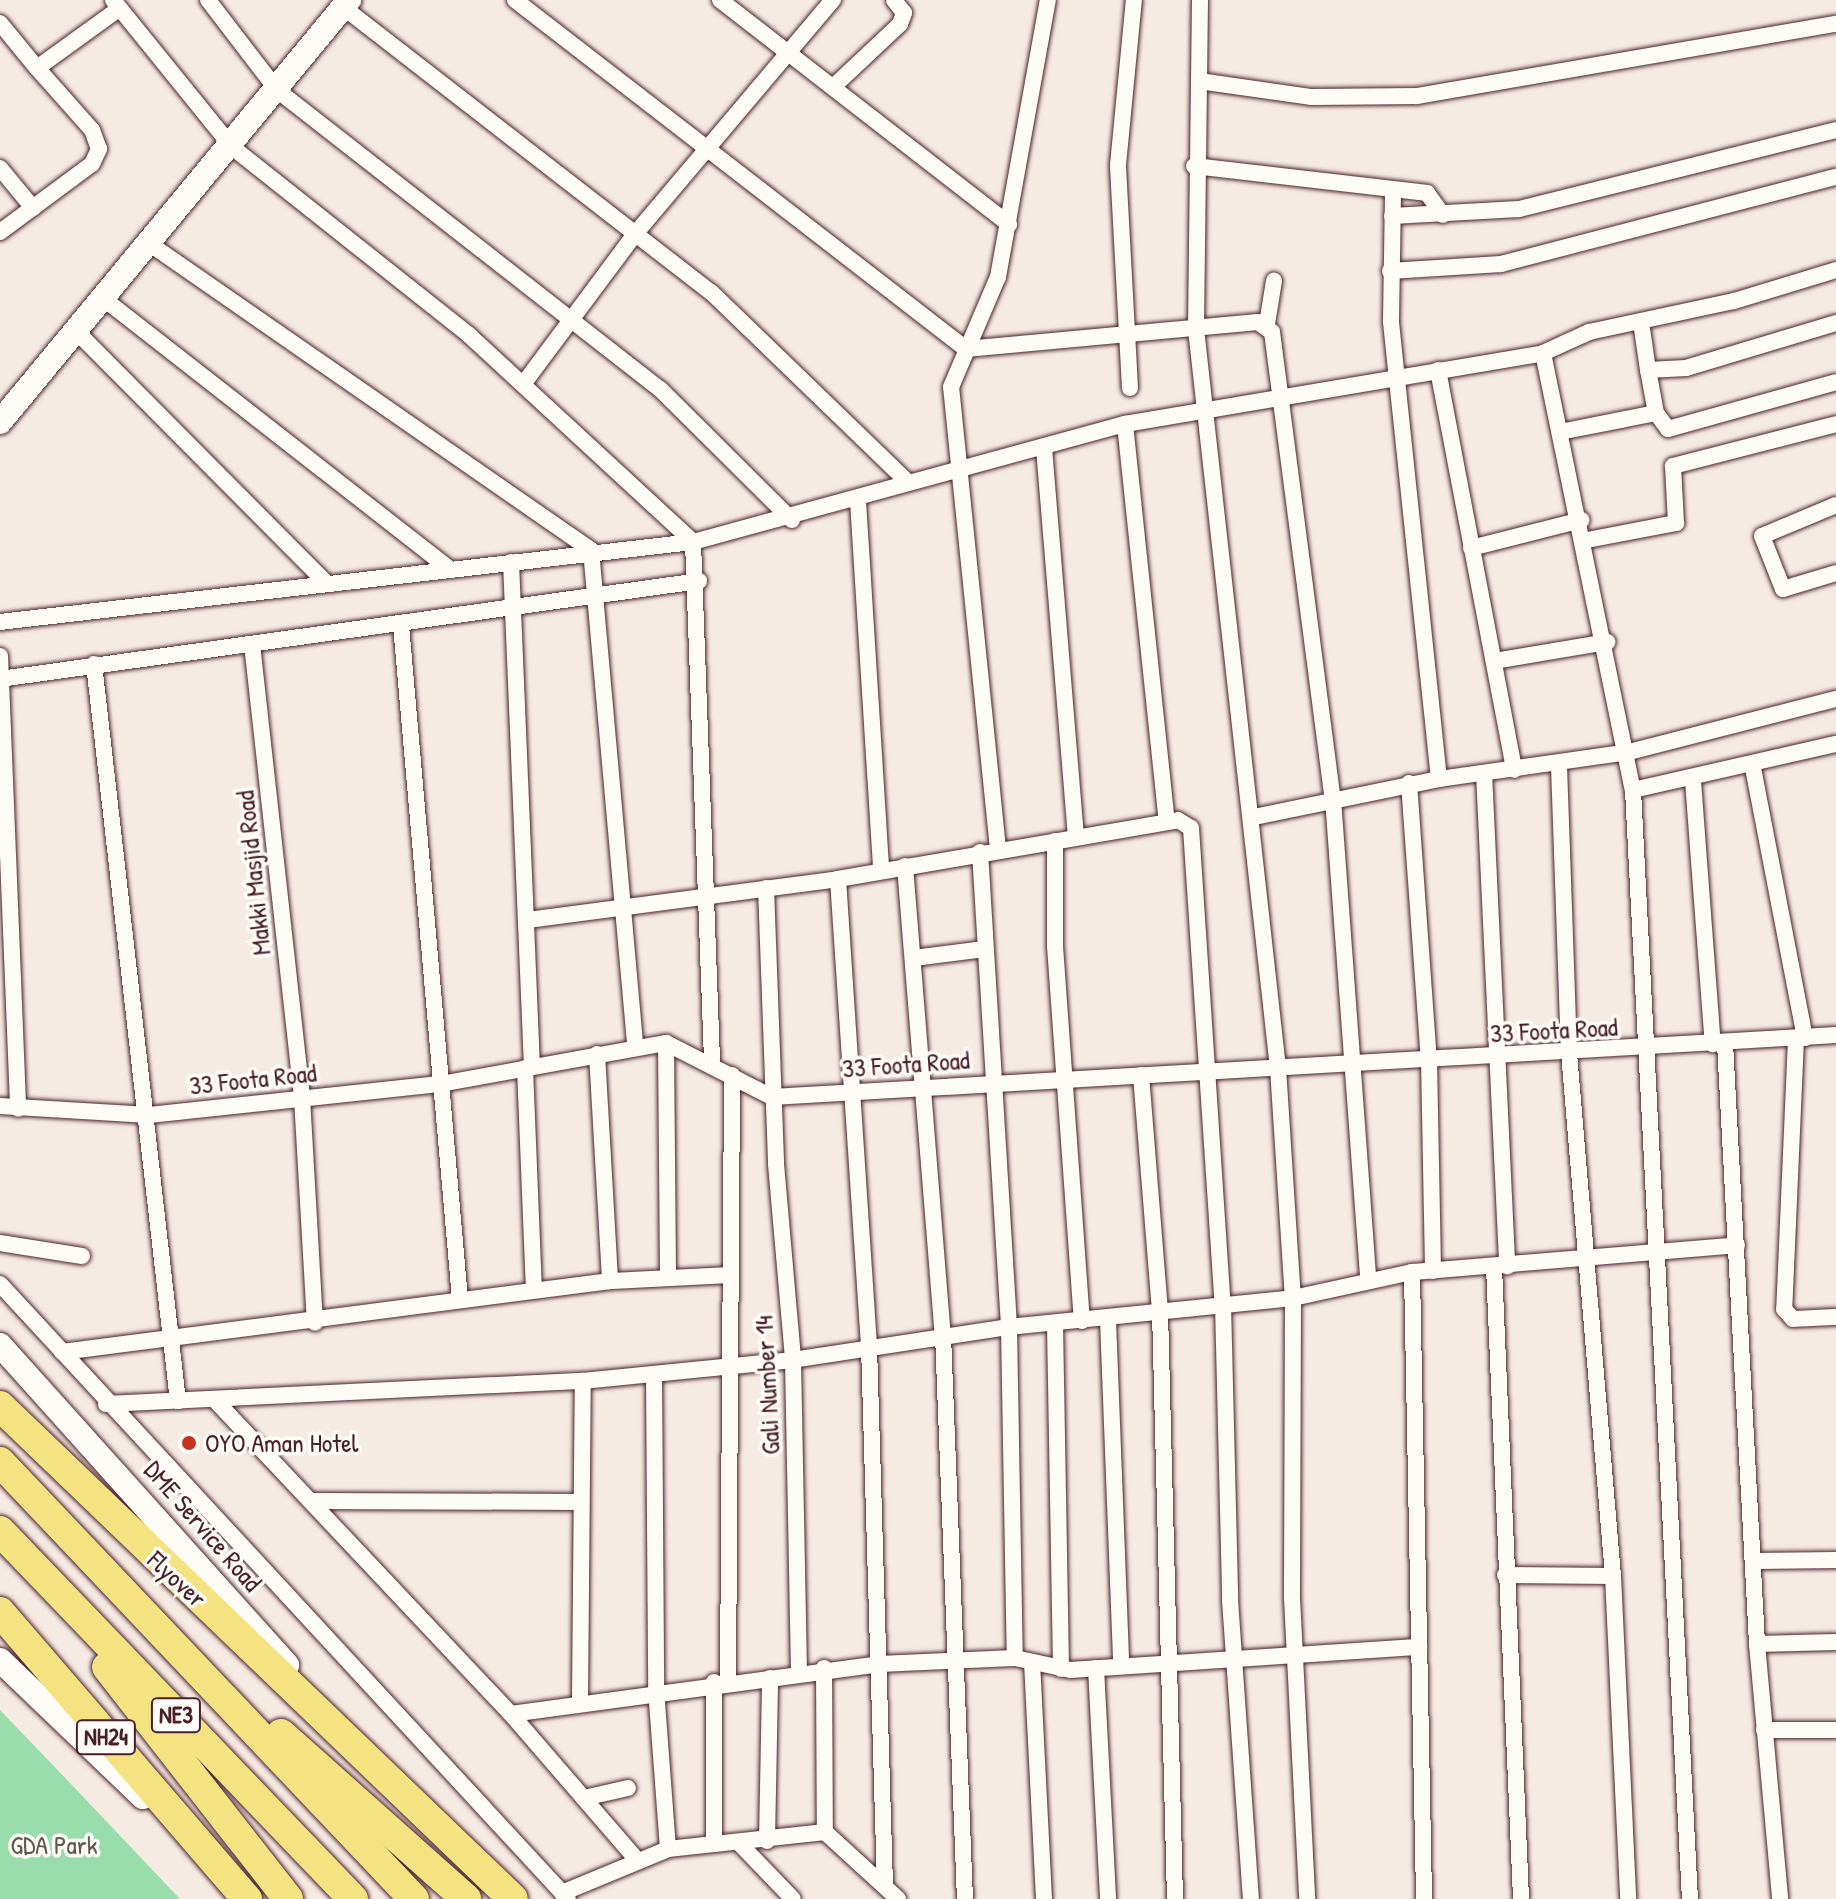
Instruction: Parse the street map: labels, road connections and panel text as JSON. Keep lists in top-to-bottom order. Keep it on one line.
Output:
{"streets":{"highway":["Flyover","NE3","NH24"],"street":["Makki Masjid Road","33 Foota Road","Gali Number 14","DME Service Road"]},"crossings":[["Makki Masjid Road","33 Foota Road"],["33 Foota Road","Gali Number 14"],["DME Service Road","Flyover"]],"parks":["GDA Park"],"places":["OYO Aman Hotel"]}
